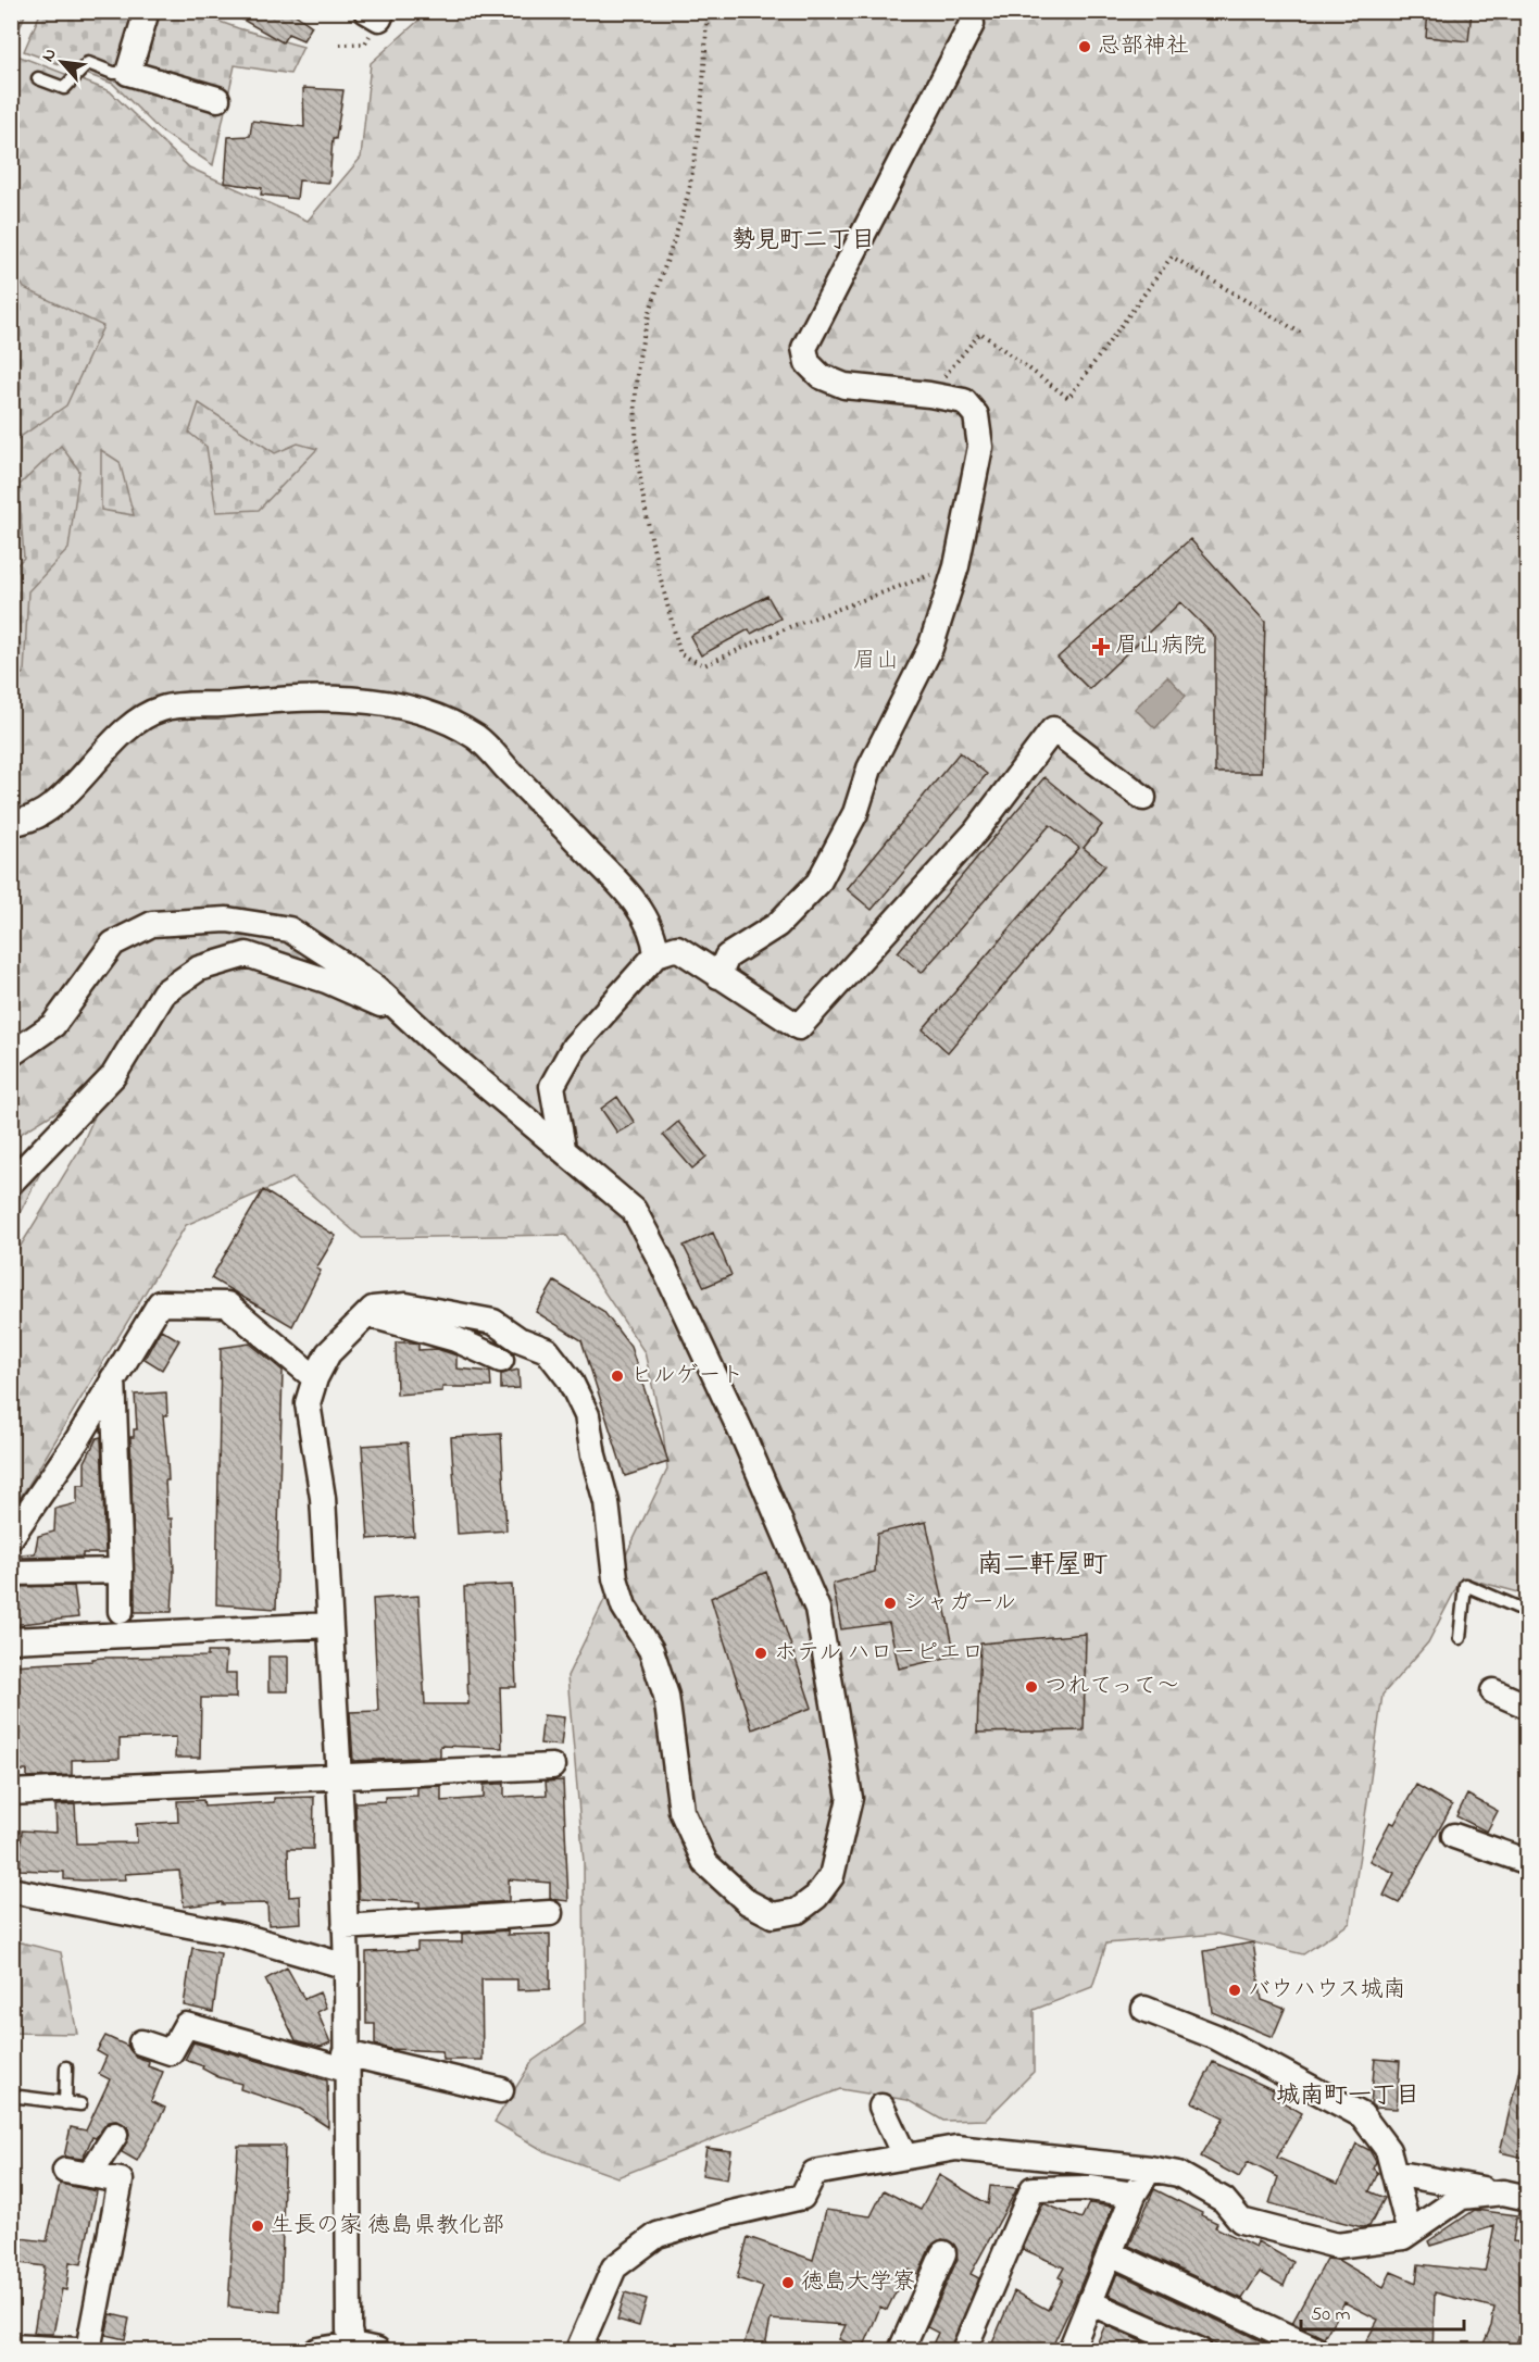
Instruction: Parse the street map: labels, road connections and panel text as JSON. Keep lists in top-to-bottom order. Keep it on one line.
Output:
{"districts":["勢見町二丁目","南二軒屋町","城南町一丁目"],"parks":["眉山"],"places":{"other":["忌部神社","ヒルゲート","シャガール","ホテル ハローピエロ","つれてって～","バウハウス城南","生長の家 徳島県教化部","徳島大学寮"],"health":["眉山病院"]},"scale_bar":"50 m","north":"top left"}
